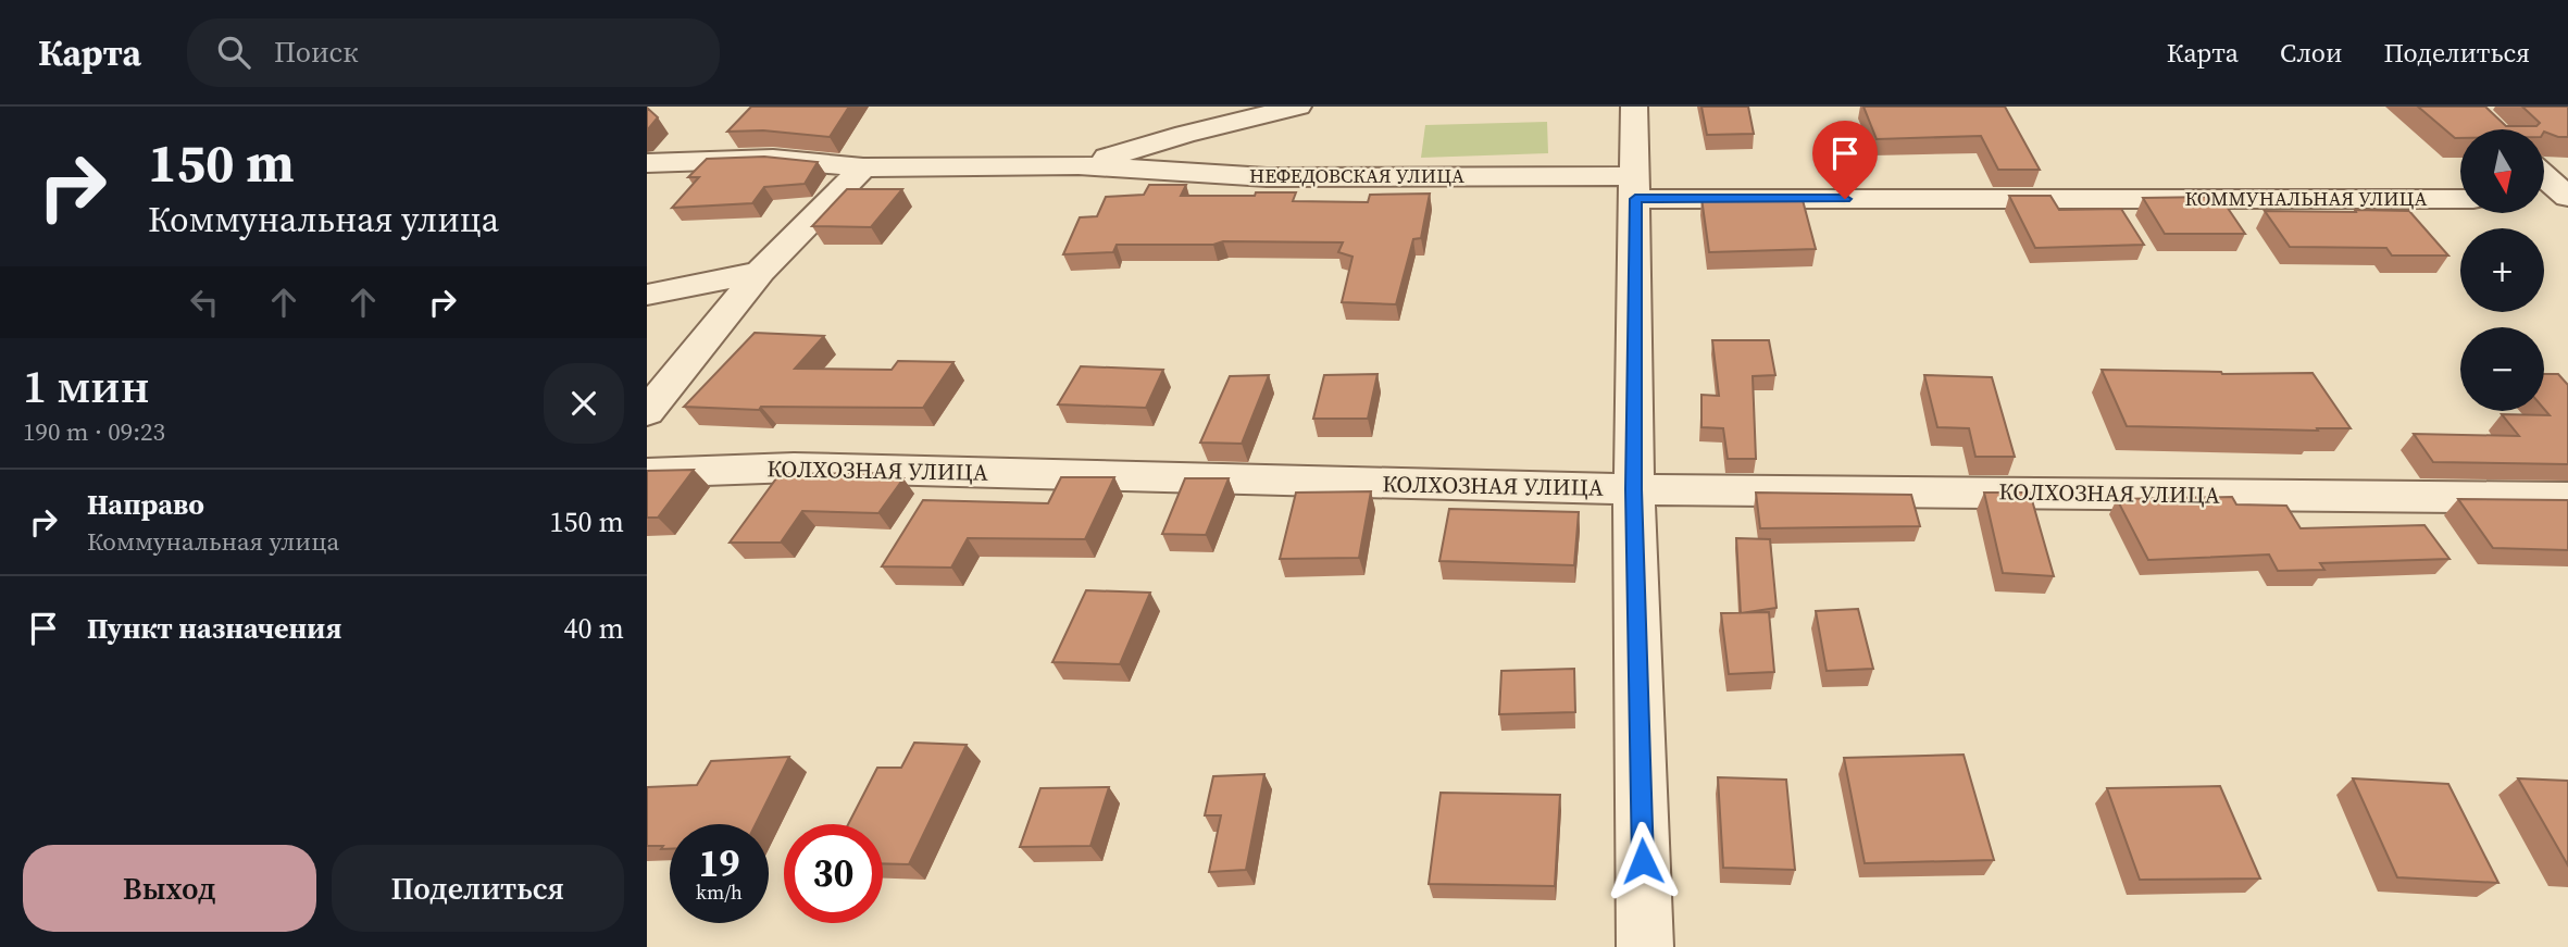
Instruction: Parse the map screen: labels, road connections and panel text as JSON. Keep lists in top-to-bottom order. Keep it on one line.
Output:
{"streets":{"street":["НЕФЕДОВСКАЯ УЛИЦА","КОММУНАЛЬНАЯ УЛИЦА","КОЛХОЗНАЯ УЛИЦА"]},"crossings":[["НЕФЕДОВСКАЯ УЛИЦА","КОММУНАЛЬНАЯ УЛИЦА"]],"north":"bottom","page":{"header":"Карта","search":"Поиск","nav":["Карта","Слои","Поделиться"],"turn":["150 m","Коммунальная улица"],"map_buttons":["+","−"],"heading":["1 мин","190 m · 09:23"],"list":[{"name":"Направо","note":"Коммунальная улица","value":"150 m"},{"name":"Пункт назначения","value":"40 m"}],"speed":"19 km/h","limit":"30","buttons":["Выход","Поделиться"]}}
